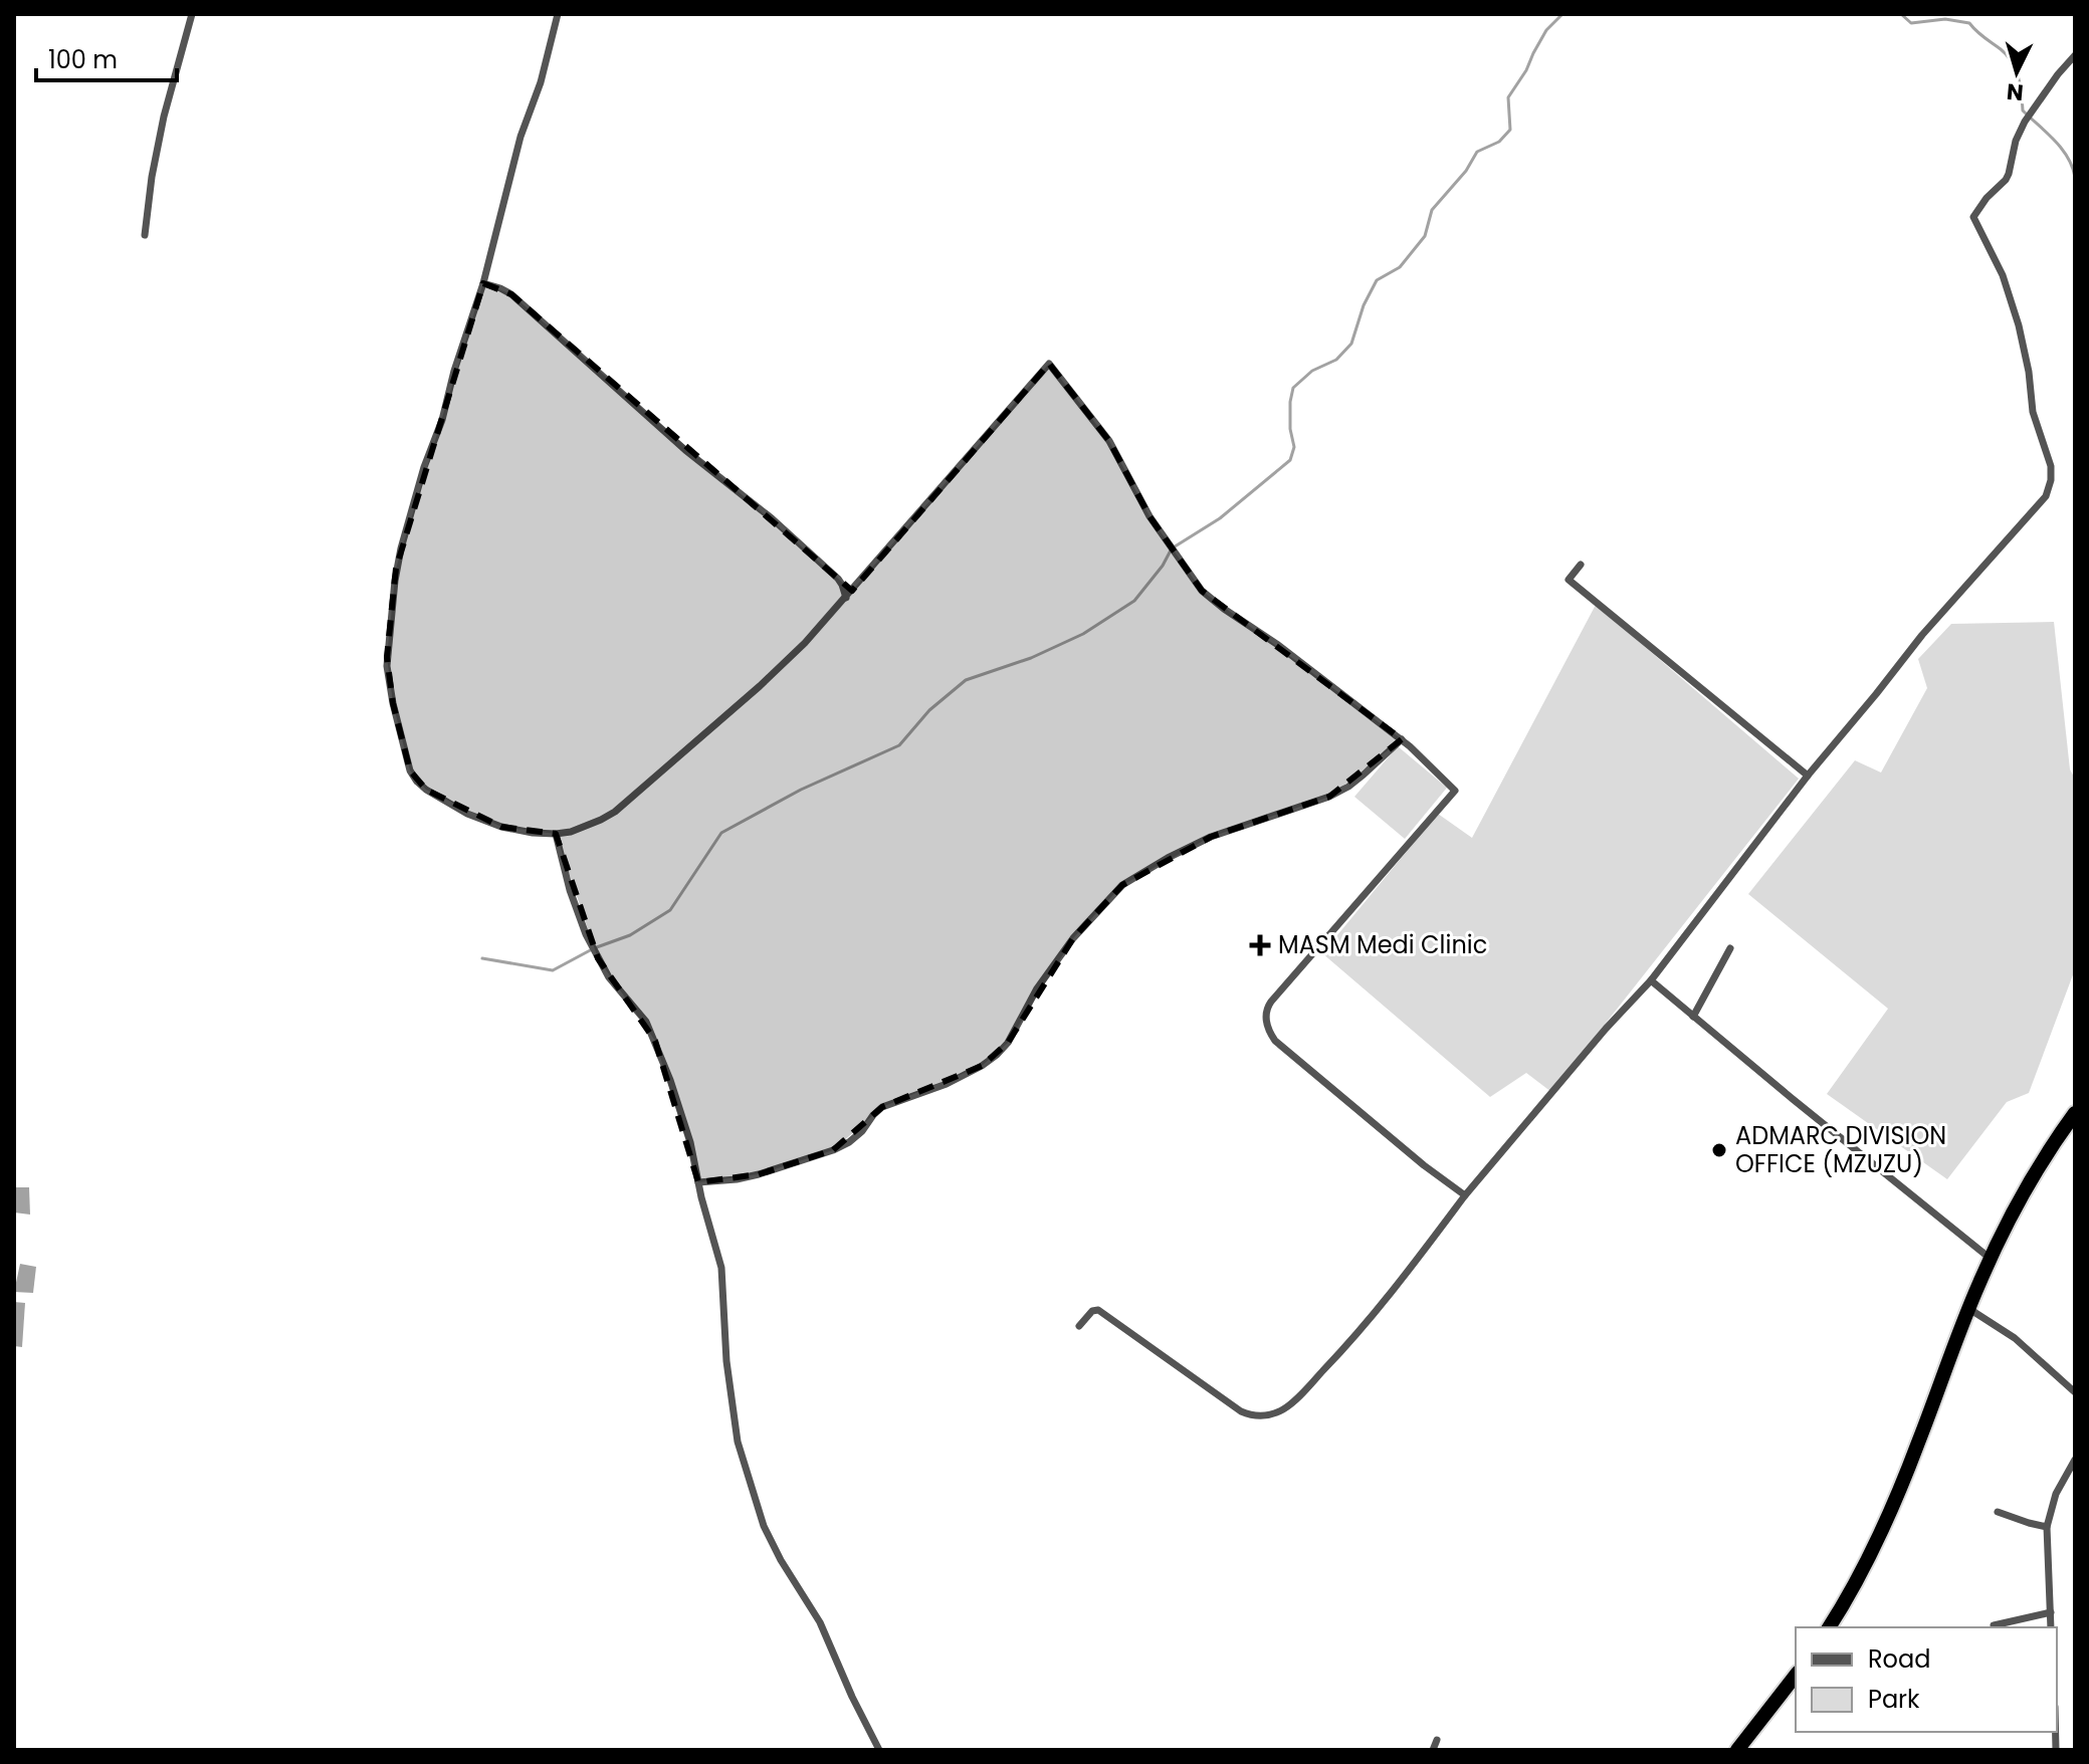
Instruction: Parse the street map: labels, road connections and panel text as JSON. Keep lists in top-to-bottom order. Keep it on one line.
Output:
{"places":{"health":["MASM Medi Clinic"],"other":["ADMARC DIVISION OFFICE (MZUZU)"]},"legend":["Road","Park"],"scale_bar":"100 m","north":"bottom"}
